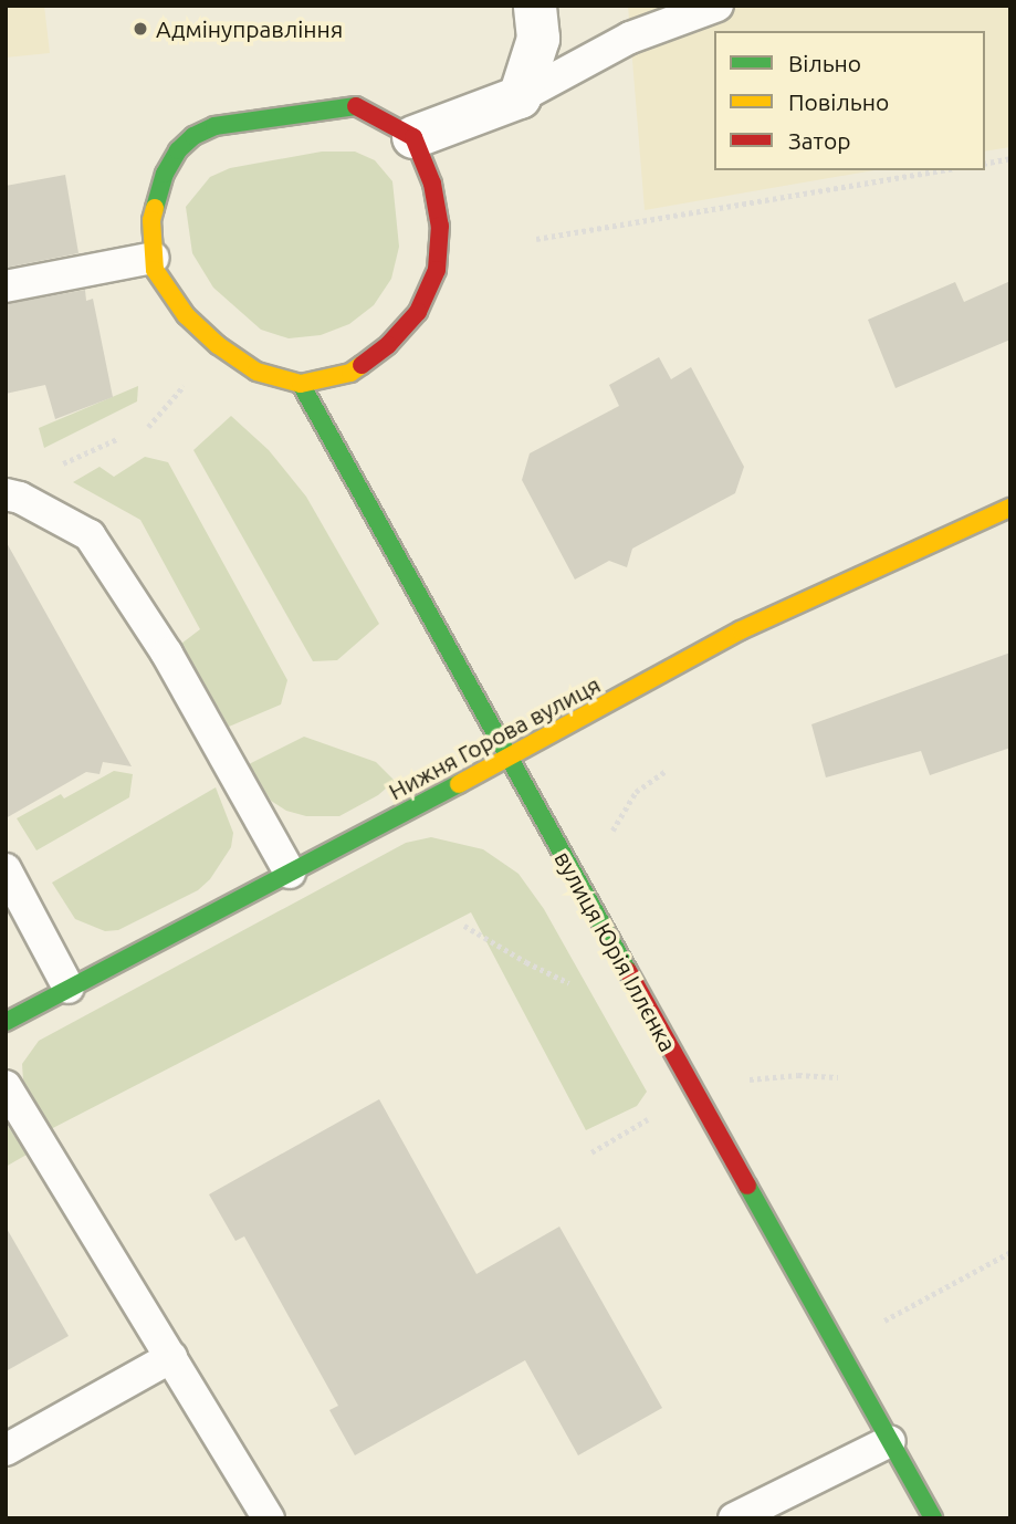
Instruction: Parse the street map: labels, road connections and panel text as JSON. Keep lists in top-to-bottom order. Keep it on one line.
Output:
{"streets":{"street":["Нижня Горова вулиця","вулиця Юрія Іллєнка"]},"crossings":[["Нижня Горова вулиця","вулиця Юрія Іллєнка"]],"places":["Адмінуправління"],"legend":["Вільно","Повільно","Затор"]}
